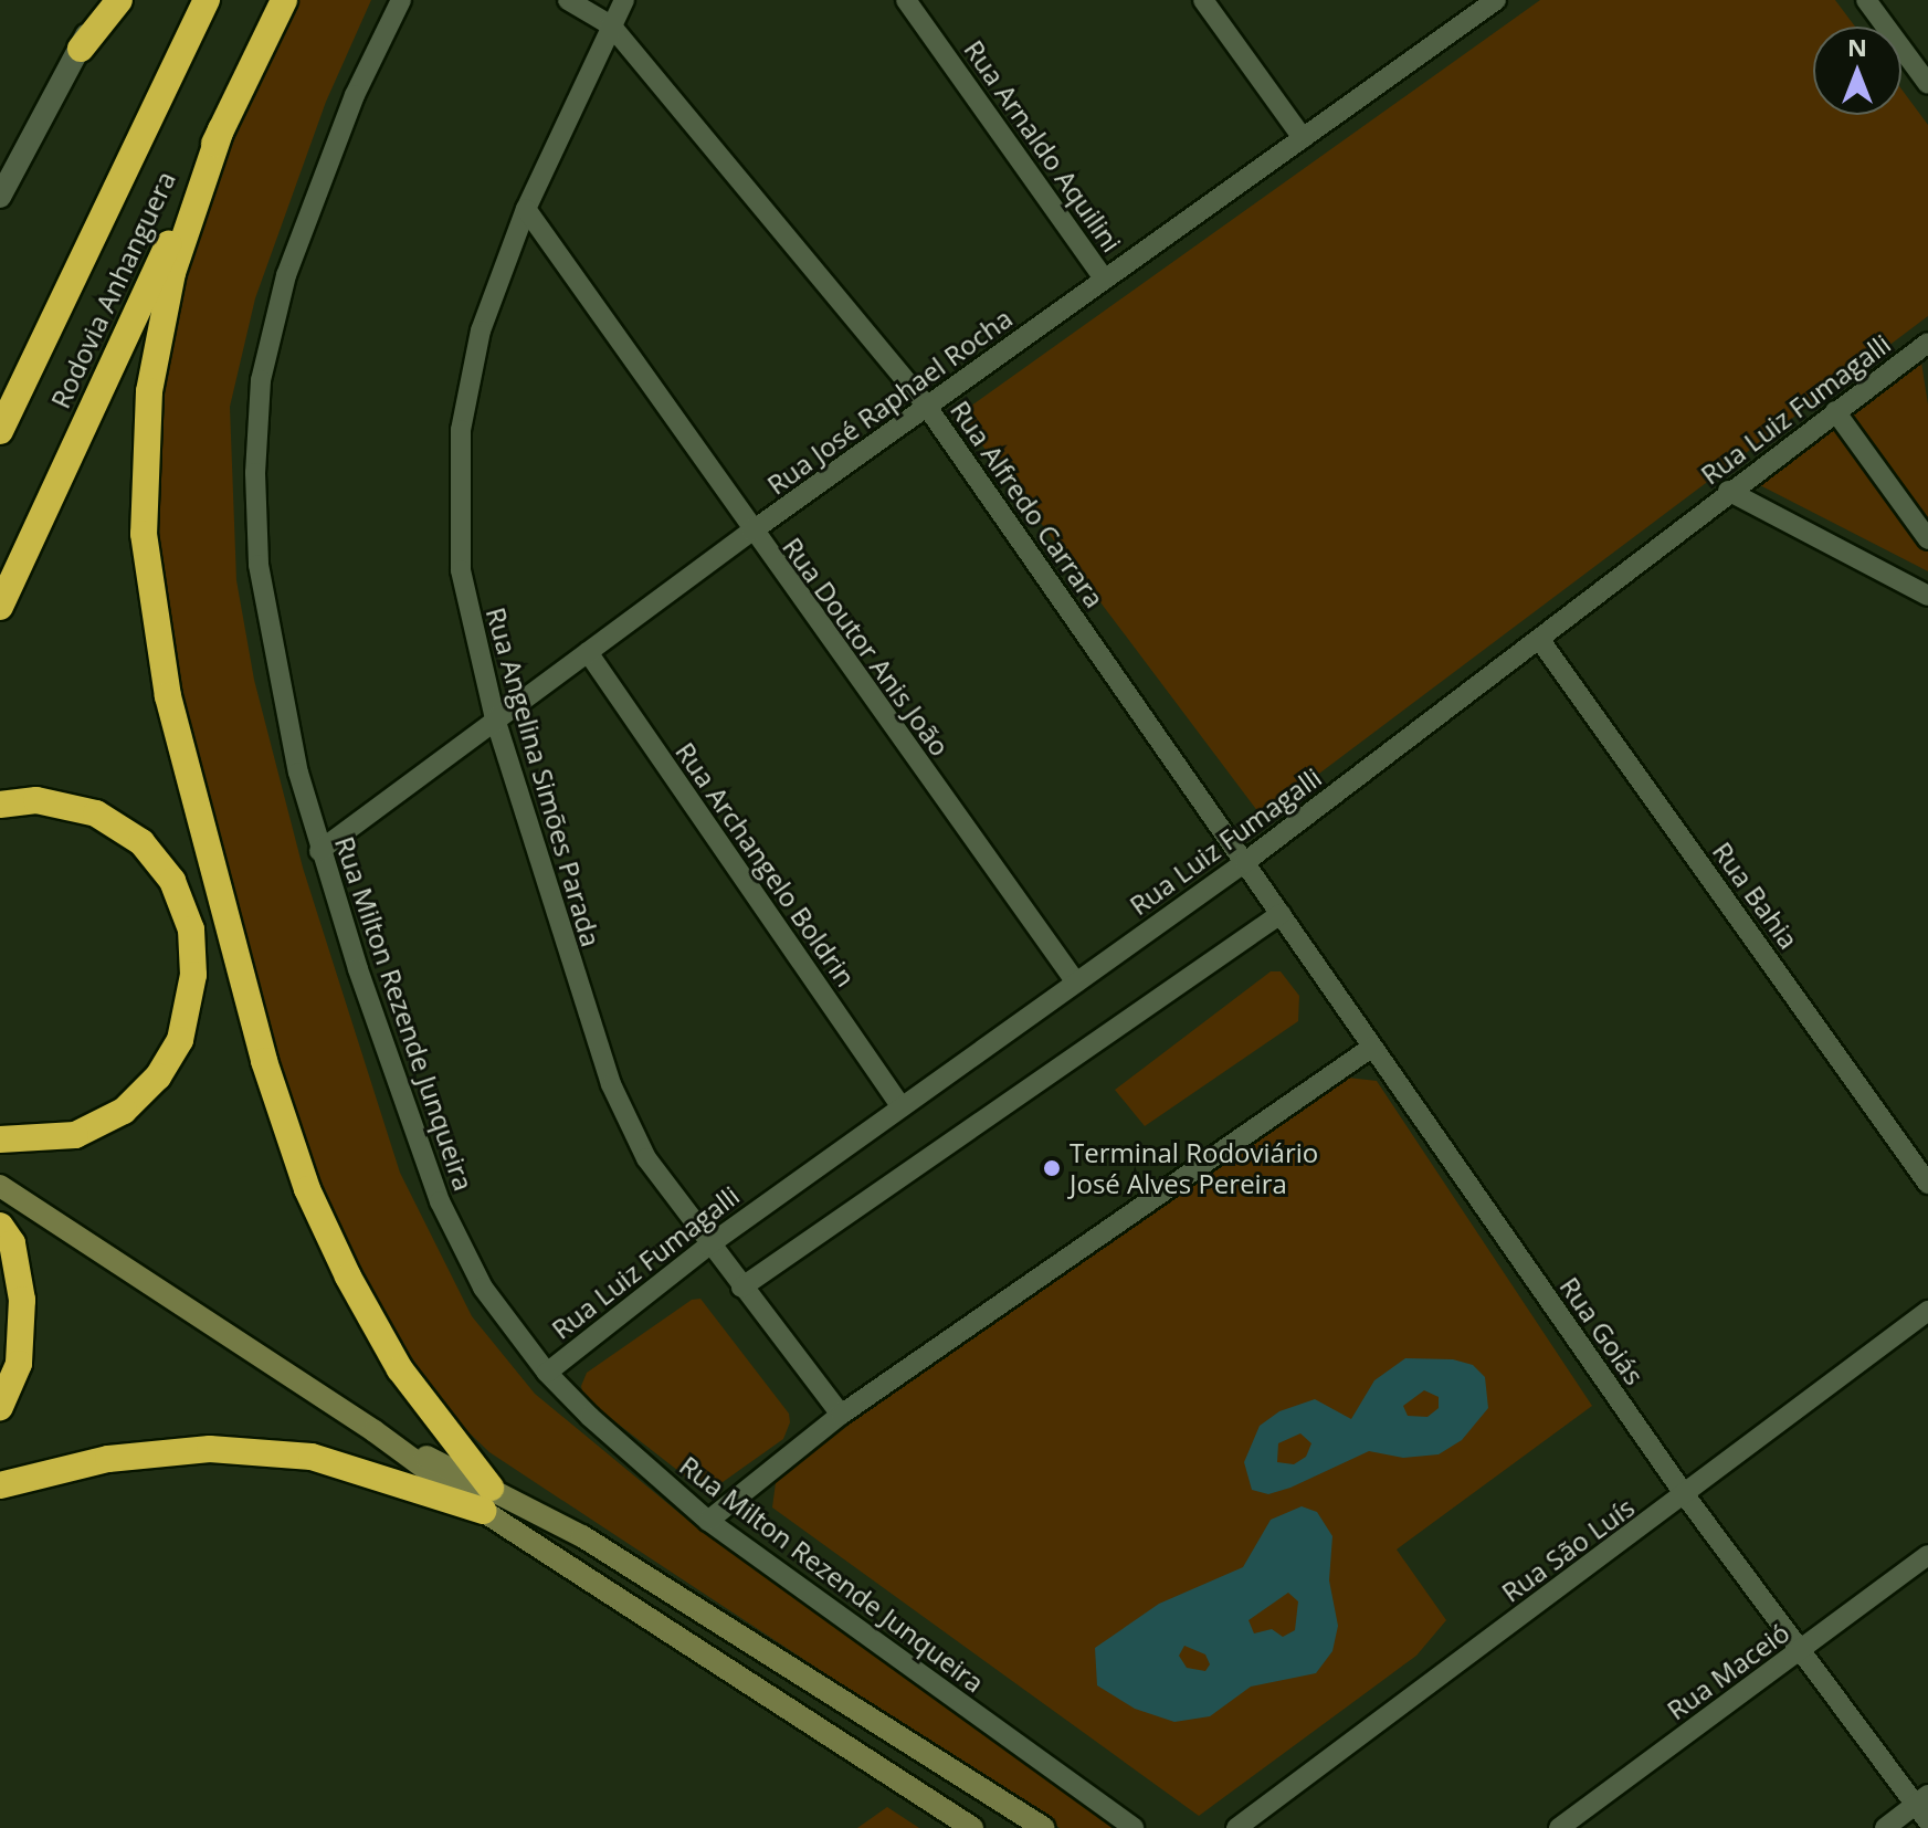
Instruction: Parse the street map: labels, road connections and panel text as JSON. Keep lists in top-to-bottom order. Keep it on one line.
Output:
{"streets":{"highway":["Rodovia Anhanguera"],"street":["Rua Arnaldo Aquilini","Rua José Raphael Rocha","Rua Luiz Fumagalli","Rua Alfredo Carrara","Rua Doutor Anis João","Rua Angelina Simões Parada","Rua Archangelo Boldrin","Rua Bahia","Rua Milton Rezende Junqueira","Rua Goiás","Rua São Luís","Rua Maceió"]},"crossings":[["Rua Arnaldo Aquilini","Rua José Raphael Rocha"],["Rua José Raphael Rocha","Rua Alfredo Carrara"],["Rua José Raphael Rocha","Rua Doutor Anis João"],["Rua José Raphael Rocha","Rua Angelina Simões Parada"],["Rua José Raphael Rocha","Rua Archangelo Boldrin"],["Rua José Raphael Rocha","Rua Milton Rezende Junqueira"],["Rua Luiz Fumagalli","Rua Alfredo Carrara"],["Rua Luiz Fumagalli","Rua Doutor Anis João"],["Rua Luiz Fumagalli","Rua Angelina Simões Parada"],["Rua Luiz Fumagalli","Rua Archangelo Boldrin"],["Rua Luiz Fumagalli","Rua Bahia"],["Rua Luiz Fumagalli","Rua Milton Rezende Junqueira"],["Rua Luiz Fumagalli","Rua Goiás"],["Rua Alfredo Carrara","Rua Angelina Simões Parada"],["Rua Alfredo Carrara","Rua Goiás"],["Rua Doutor Anis João","Rua Angelina Simões Parada"],["Rua Goiás","Rua São Luís"],["Rua Goiás","Rua Maceió"]],"places":["Terminal Rodoviário José Alves Pereira"],"north":"top"}
